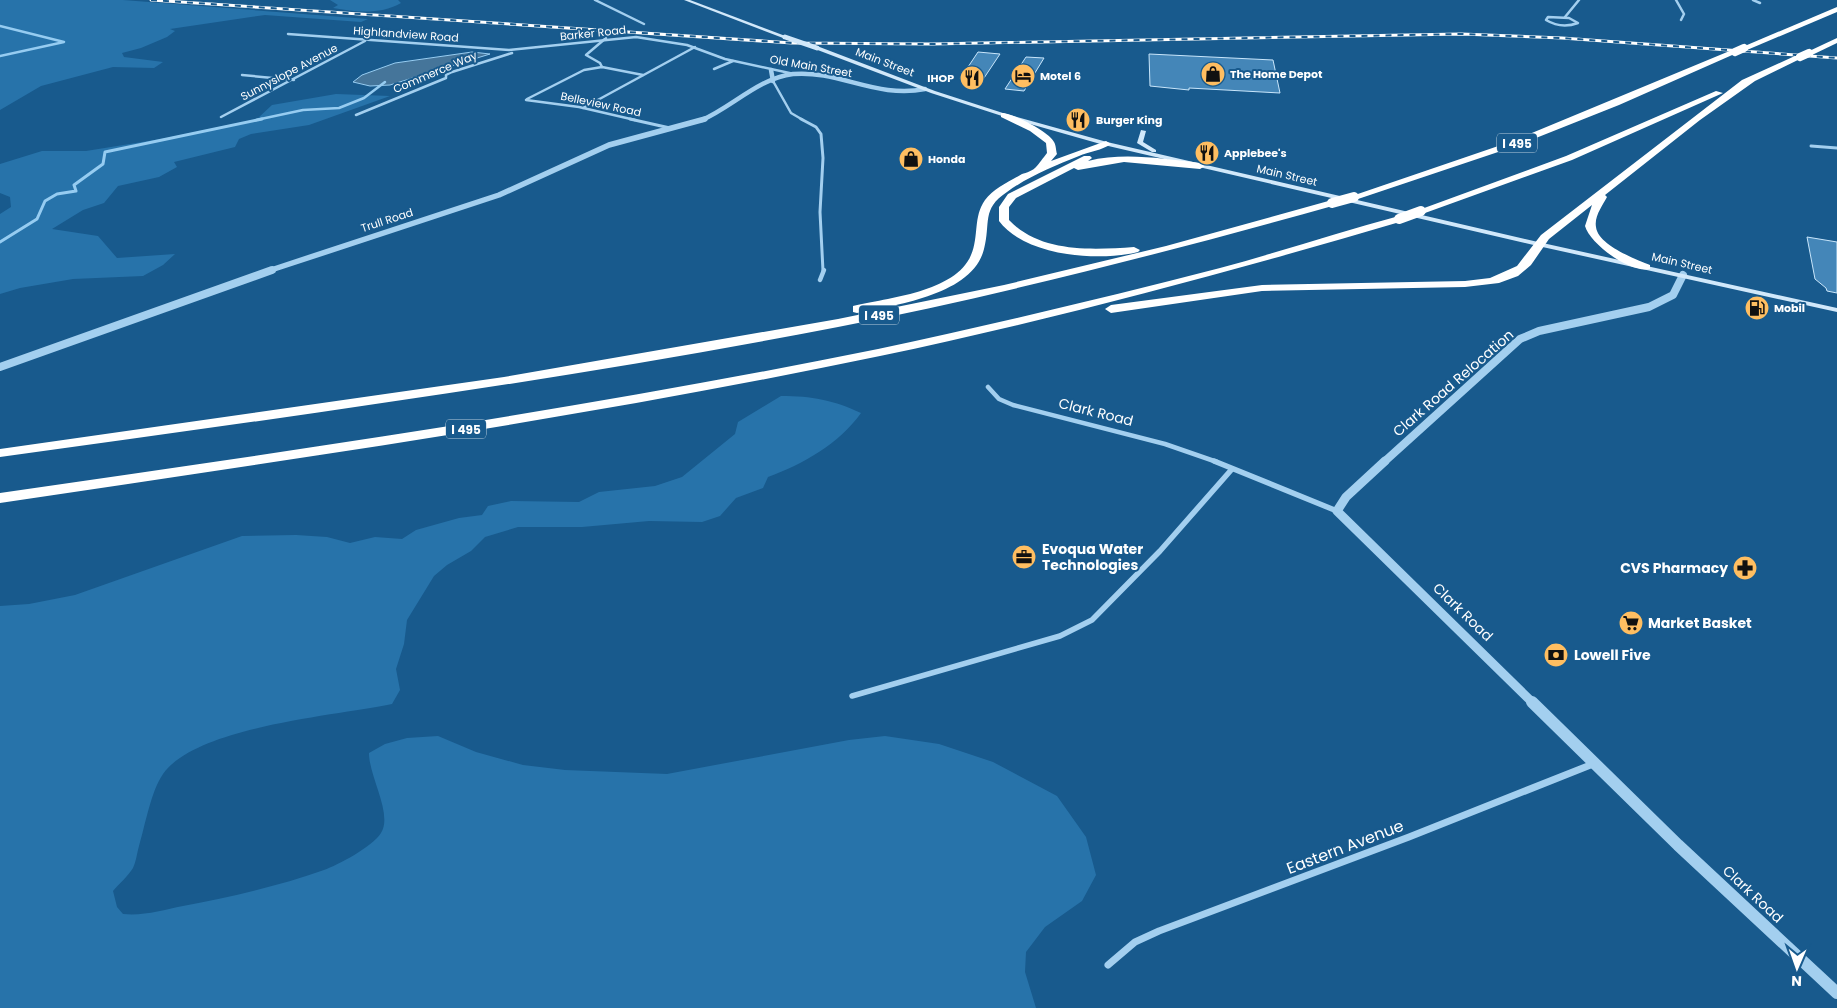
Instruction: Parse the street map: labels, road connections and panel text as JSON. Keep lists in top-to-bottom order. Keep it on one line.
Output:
{"streets":{"highway":["I 495"],"main road":["Main Street"],"street":["Barker Road","Highlandview Road","Old Main Street","Sunnyslope Avenue","Commerce Way","Belleview Road","Trull Road","Clark Road Relocation","Clark Road","Eastern Avenue"]},"crossings":[["Barker Road","Highlandview Road"],["Barker Road","Old Main Street"],["Barker Road","Commerce Way"],["Highlandview Road","Sunnyslope Avenue"],["Highlandview Road","Commerce Way"],["Main Street","Old Main Street"],["Main Street","Clark Road Relocation"],["Old Main Street","Trull Road"],["Belleview Road","Trull Road"],["Clark Road Relocation","Clark Road"],["Clark Road","Eastern Avenue"]],"places":{"shop":["The Home Depot","Honda"],"hotel":["Motel 6"],"restaurant":["IHOP","Burger King","Applebee's"],"fuel station":["Mobil"],"office":["Evoqua Water Technologies"],"pharmacy":["CVS Pharmacy"],"supermarket":["Market Basket"],"bank":["Lowell Five"]},"north":"bottom"}
